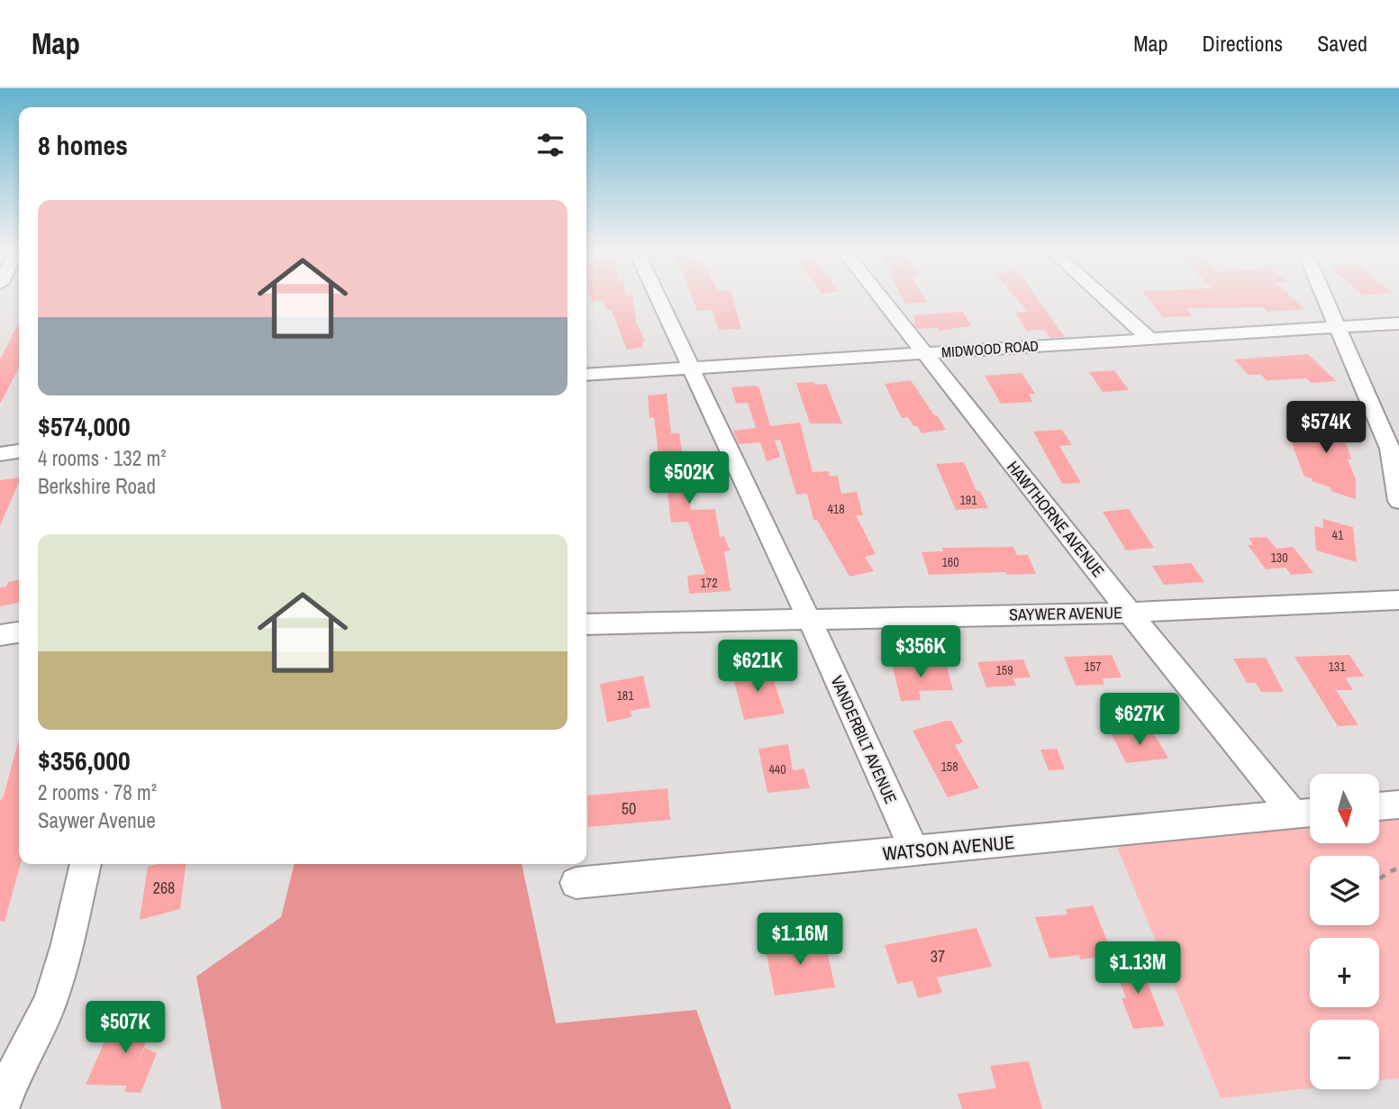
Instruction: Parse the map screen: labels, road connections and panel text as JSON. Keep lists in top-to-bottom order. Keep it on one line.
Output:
{"streets":{"street":["MIDWOOD ROAD","HAWTHORNE AVENUE","SAYWER AVENUE","VANDERBILT AVENUE","WATSON AVENUE"]},"crossings":[["MIDWOOD ROAD","HAWTHORNE AVENUE"],["MIDWOOD ROAD","VANDERBILT AVENUE"],["HAWTHORNE AVENUE","SAYWER AVENUE"],["HAWTHORNE AVENUE","WATSON AVENUE"],["SAYWER AVENUE","VANDERBILT AVENUE"],["VANDERBILT AVENUE","WATSON AVENUE"]],"house_numbers":["191","418","41","130","160","172","157","131","159","181","158","440","50","268","37"],"north":"bottom","page":{"header":"Map","nav":["Map","Directions","Saved"],"heading":"8 homes","list":[{"name":"$574,000","note":"4 rooms · 132 m² · Berkshire Road"},{"name":"$356,000","note":"2 rooms · 78 m² · Saywer Avenue"}],"price":["$574K","$502K","$356K","$621K","$627K","$1.16M","$1.13M","$507K"],"map_buttons":["+","−"]}}
